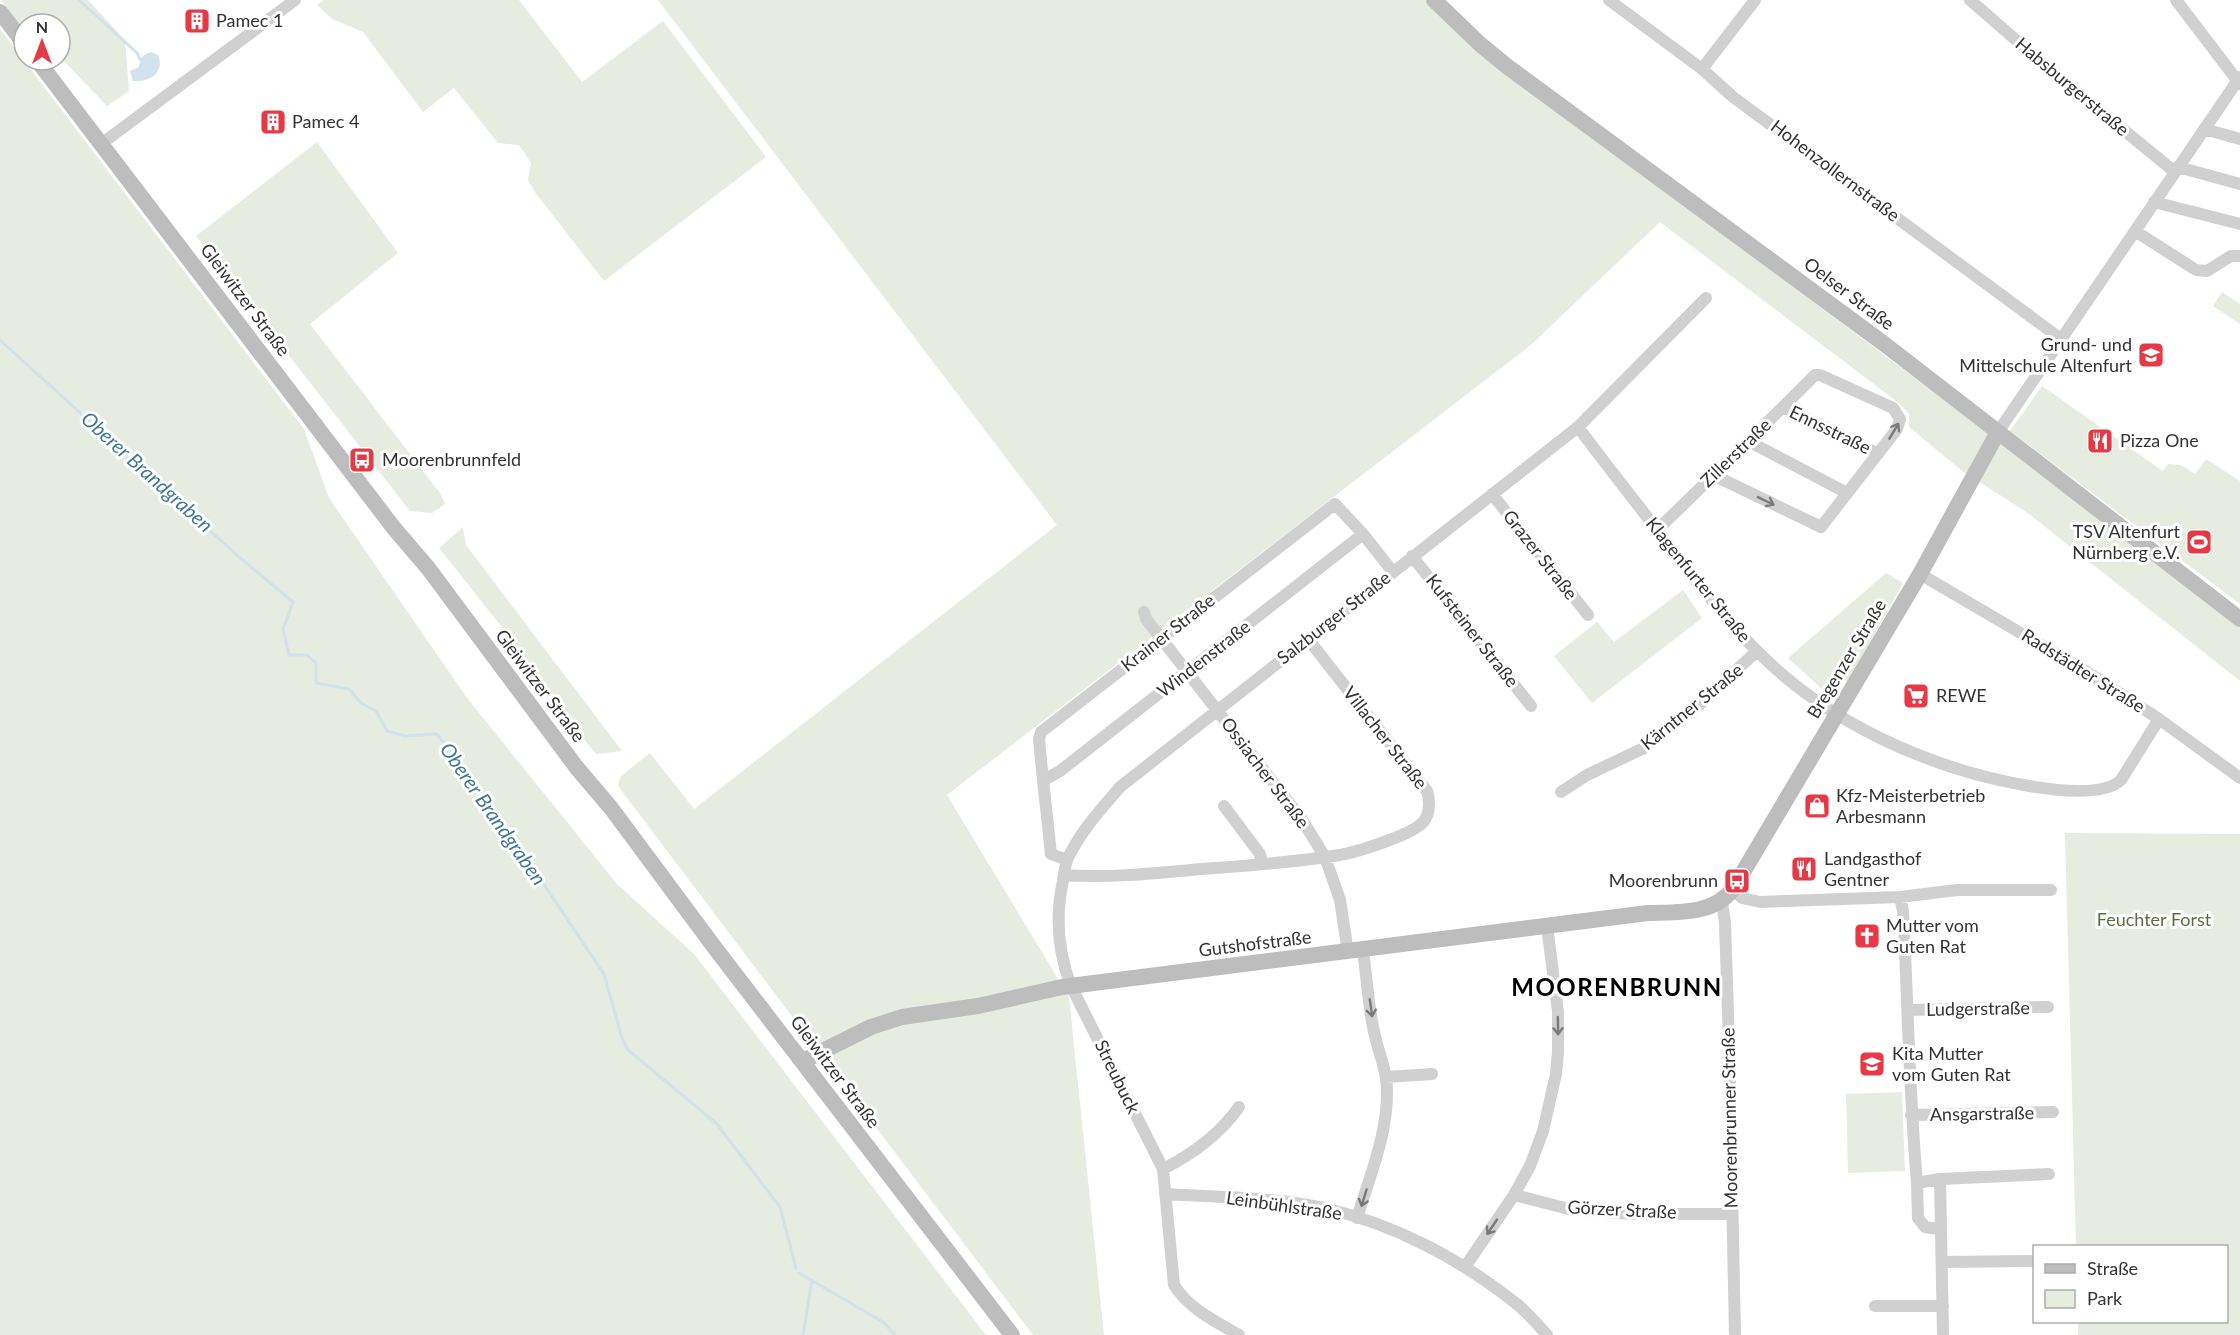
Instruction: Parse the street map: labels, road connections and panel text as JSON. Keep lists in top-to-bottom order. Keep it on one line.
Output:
{"streets":{"main road":["Oelser Straße","Gleiwitzer Straße","Bregenzer Straße","Gutshofstraße"],"street":["Habsburgerstraße","Hohenzollernstraße","Ennsstraße","Zillerstraße","Grazer Straße","Klagenfurter Straße","Salzburger Straße","Kufsteiner Straße","Krainer Straße","Windenstraße","Radstädter Straße","Kärntner Straße","Villacher Straße","Ossiacher Straße","Ludgerstraße","Streubuck","Ansgarstraße","Moorenbrunner Straße","Leinbühlstraße","Görzer Straße"]},"crossings":[["Oelser Straße","Bregenzer Straße"],["Gleiwitzer Straße","Gutshofstraße"],["Ennsstraße","Zillerstraße"],["Zillerstraße","Klagenfurter Straße"],["Grazer Straße","Salzburger Straße"],["Klagenfurter Straße","Salzburger Straße"],["Klagenfurter Straße","Bregenzer Straße"],["Klagenfurter Straße","Radstädter Straße"],["Klagenfurter Straße","Kärntner Straße"],["Salzburger Straße","Kufsteiner Straße"],["Salzburger Straße","Krainer Straße"],["Salzburger Straße","Villacher Straße"],["Salzburger Straße","Ossiacher Straße"],["Salzburger Straße","Gutshofstraße"],["Salzburger Straße","Streubuck"],["Krainer Straße","Windenstraße"],["Krainer Straße","Ossiacher Straße"],["Windenstraße","Ossiacher Straße"],["Bregenzer Straße","Radstädter Straße"],["Bregenzer Straße","Gutshofstraße"],["Bregenzer Straße","Moorenbrunner Straße"],["Villacher Straße","Ossiacher Straße"],["Ossiacher Straße","Gutshofstraße"],["Ossiacher Straße","Leinbühlstraße"],["Gutshofstraße","Streubuck"],["Gutshofstraße","Moorenbrunner Straße"],["Streubuck","Leinbühlstraße"],["Moorenbrunner Straße","Görzer Straße"]],"one_way":["Ossiacher Straße"],"districts":["MOORENBRUNN"],"water":["Oberer Brandgraben"],"parks":["Feuchter Forst"],"places":{"building":["Pamec 1","Pamec 4"],"school or university":["Grund- und Mittelschule Altenfurt","Kita Mutter vom Guten Rat"],"restaurant":["Pizza One","Landgasthof Gentner"],"bus stop":["Moorenbrunnfeld","Moorenbrunn"],"sports":["TSV Altenfurt Nürnberg e.V."],"supermarket":["REWE"],"shop":["Kfz-Meisterbetrieb Arbesmann"],"church":["Mutter vom Guten Rat"]},"legend":["Straße","Park"],"north":"top"}
